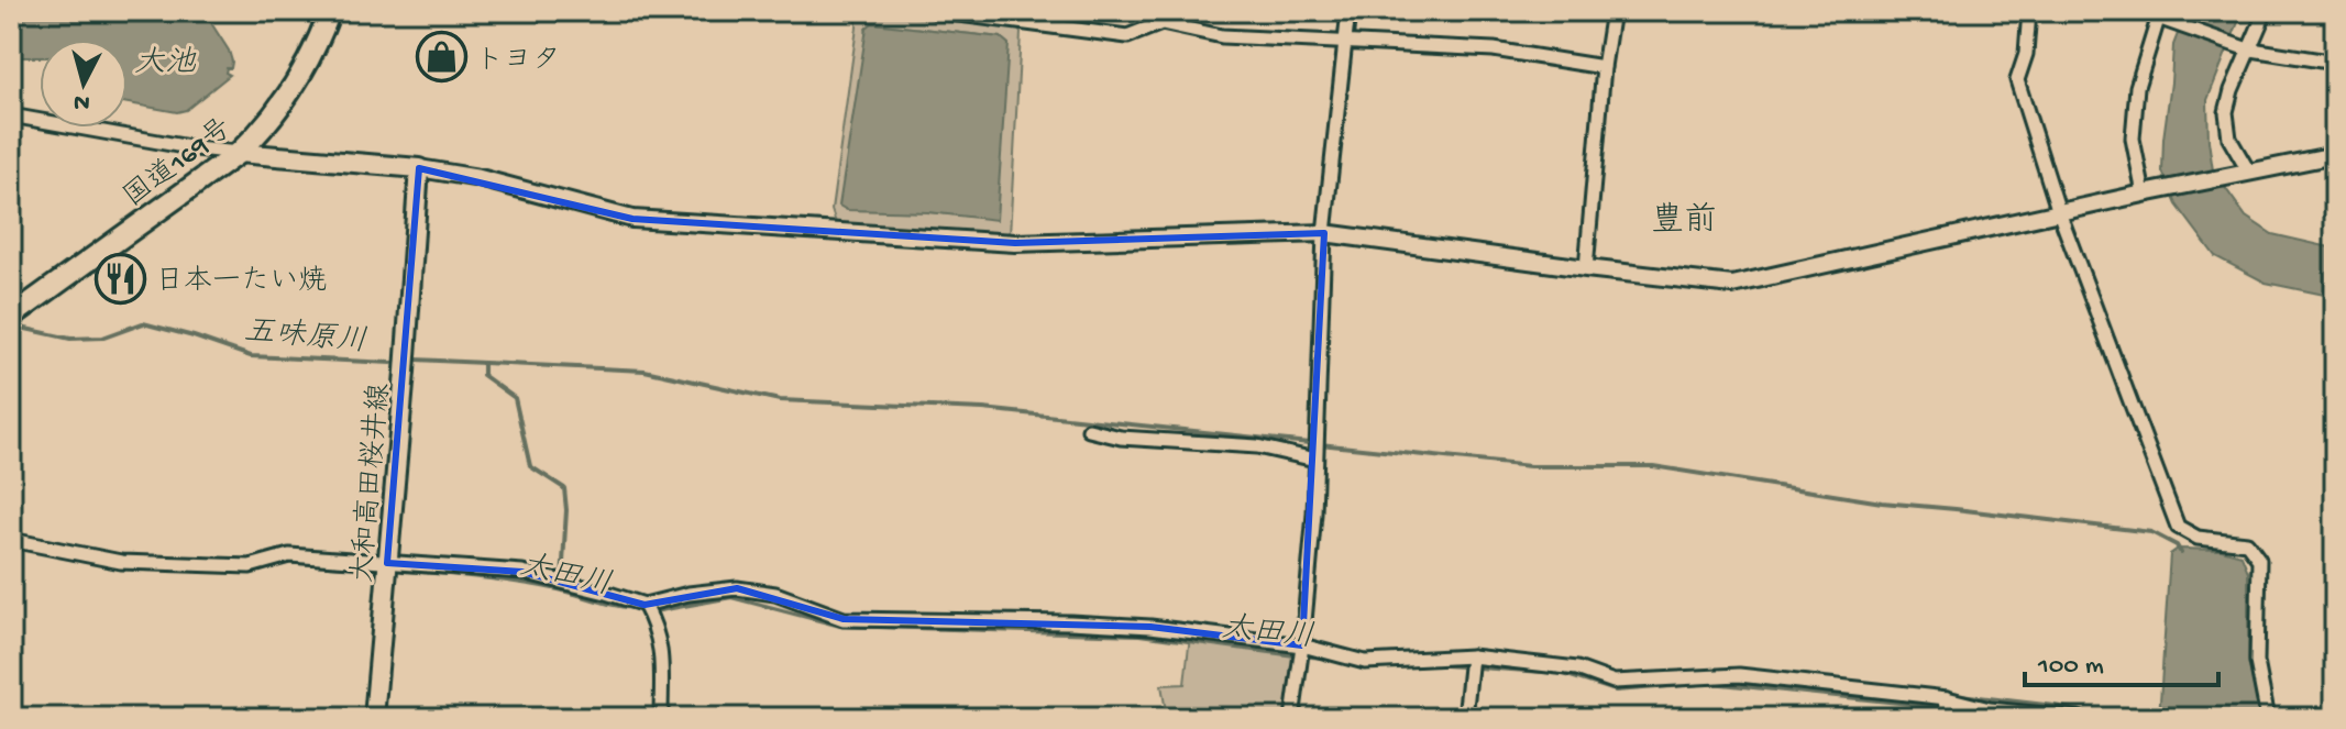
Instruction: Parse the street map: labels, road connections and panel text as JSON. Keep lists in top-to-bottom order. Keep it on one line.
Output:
{"streets":{"highway":["国道169号"],"main road":["大和高田桜井線"]},"districts":["豊前"],"water":["大池","五味原川","太田川"],"places":{"shop":["トヨタ"],"restaurant":["日本一たい焼"]},"scale_bar":"100 m","north":"bottom"}
